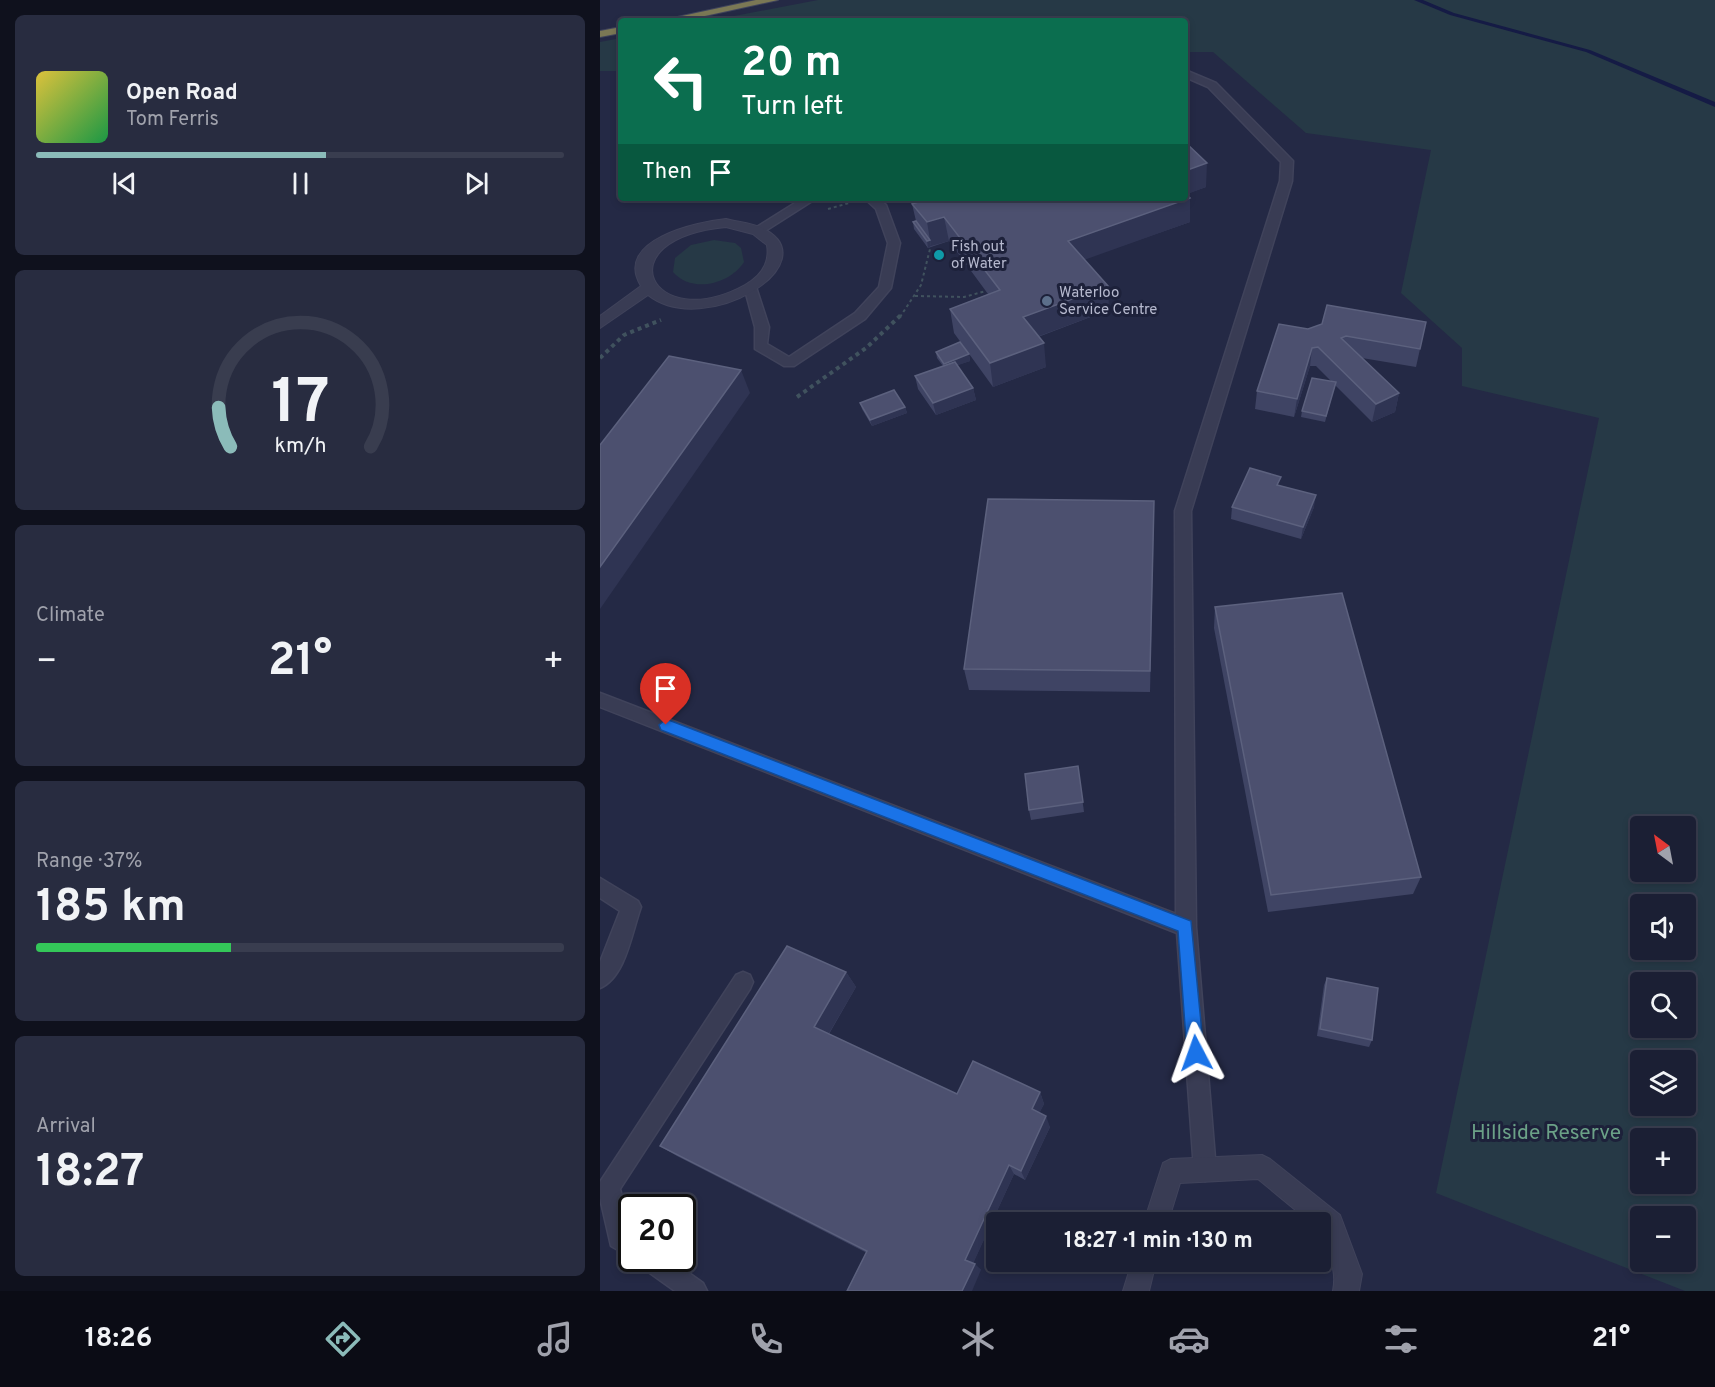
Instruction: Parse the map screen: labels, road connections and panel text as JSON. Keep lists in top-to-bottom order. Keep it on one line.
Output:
{"parks":["Hillside Reserve"],"places":["Fish out of Water","Waterloo Service Centre"],"north":"top left","page":{"turn":["20 m","Turn left"],"song":["Open Road","Tom Ferris"],"then":"Then","tile":["Climate",["Range · 37%","185 km"],["Arrival","18:27"]],"heat":["−","21°","+"],"map_buttons":["+","−"],"limit":"20","trip":"18:27 · 1 min · 130 m","tabs":["18:26","21°"],"gauge":["17","km/h"]}}
